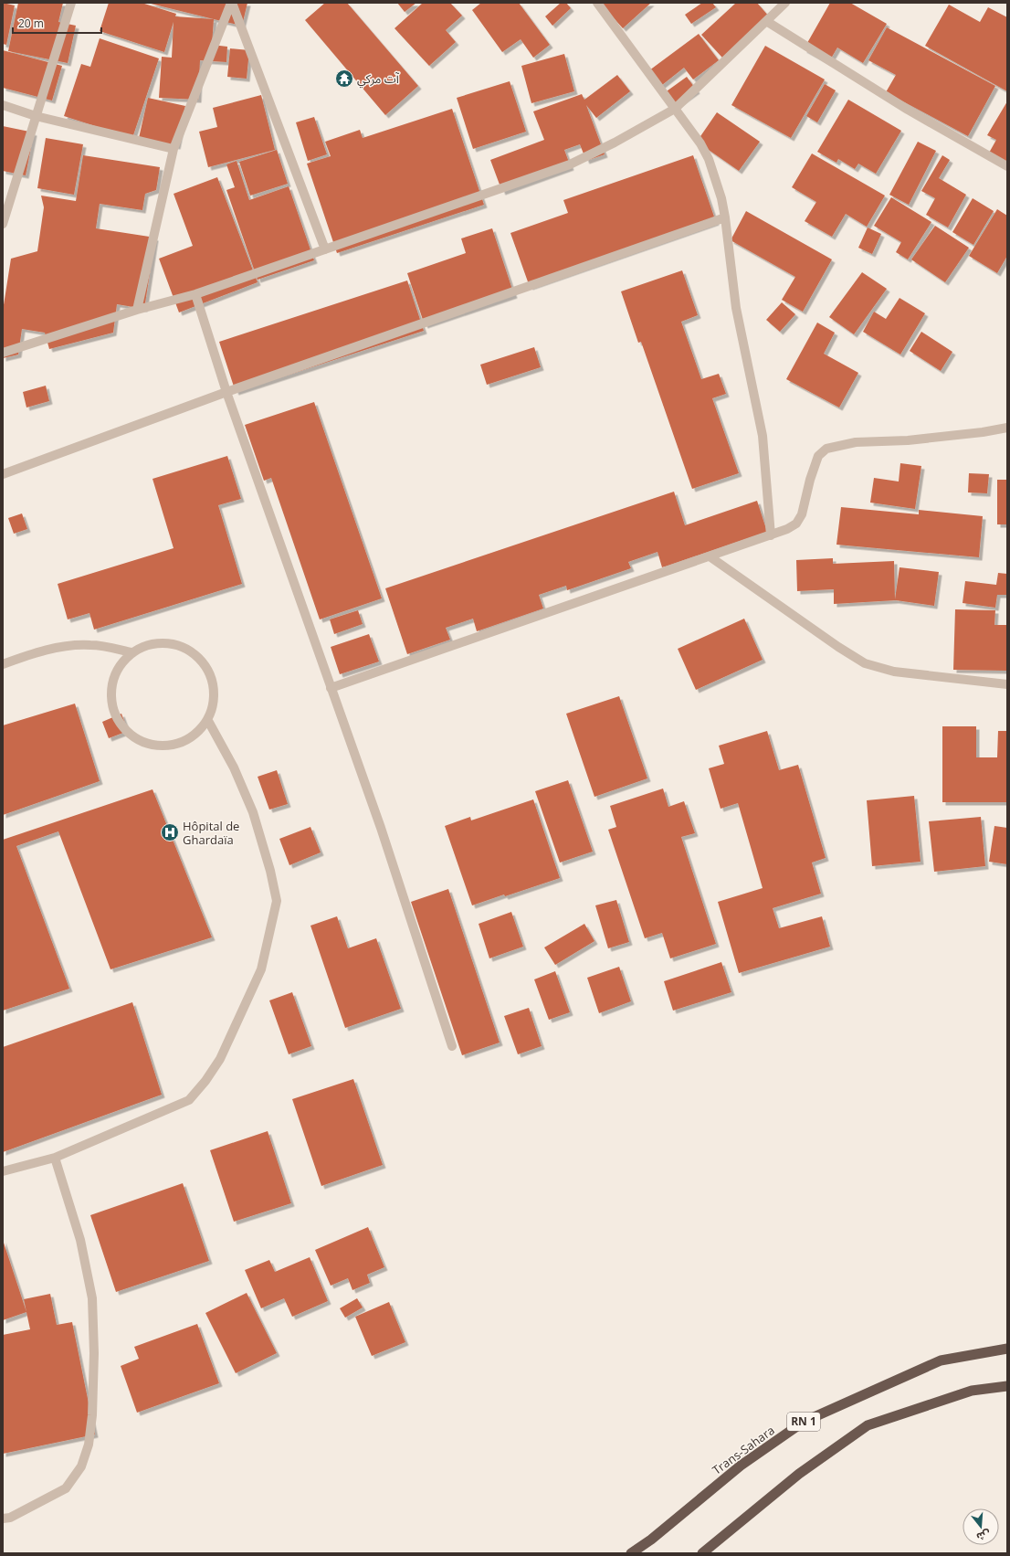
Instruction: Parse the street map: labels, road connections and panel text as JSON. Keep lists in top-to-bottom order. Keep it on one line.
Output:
{"streets":{"highway":["RN 1","Trans-Sahara"]},"places":{"temple":["آت مركي"],"hospital":["Hôpital de Ghardaïa"]},"scale_bar":"20 m","north":"bottom"}
